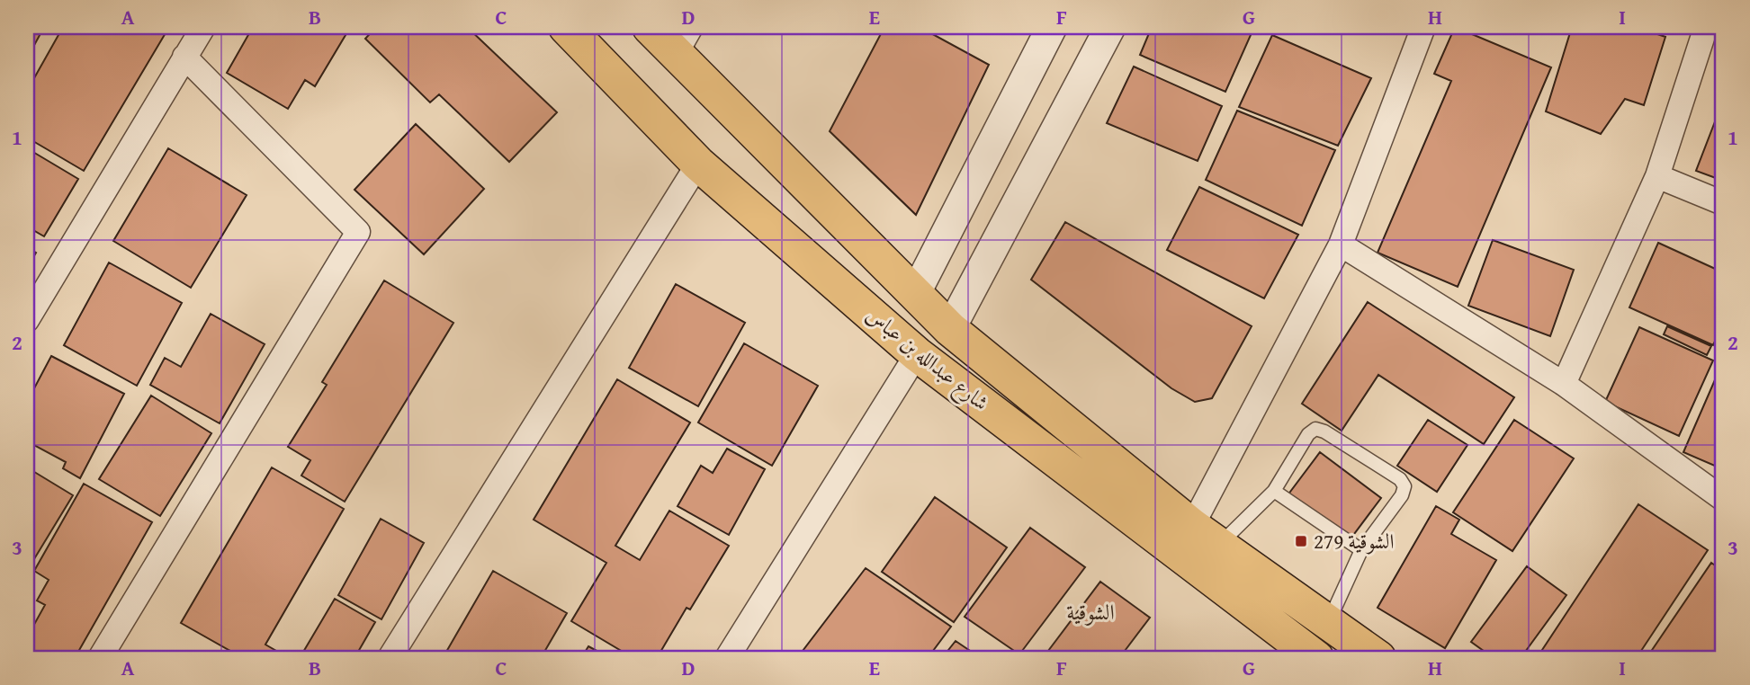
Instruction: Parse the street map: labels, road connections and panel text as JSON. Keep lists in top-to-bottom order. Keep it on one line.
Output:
{"streets":{"main road":["شارع عبدالله بن عباس"]},"districts":["الشوقية"],"places":{"transit":["الشوقية 279"]},"grid":{"columns":["A","B","C","D","E","F","G","H","I"],"rows":["1","2","3"]}}
